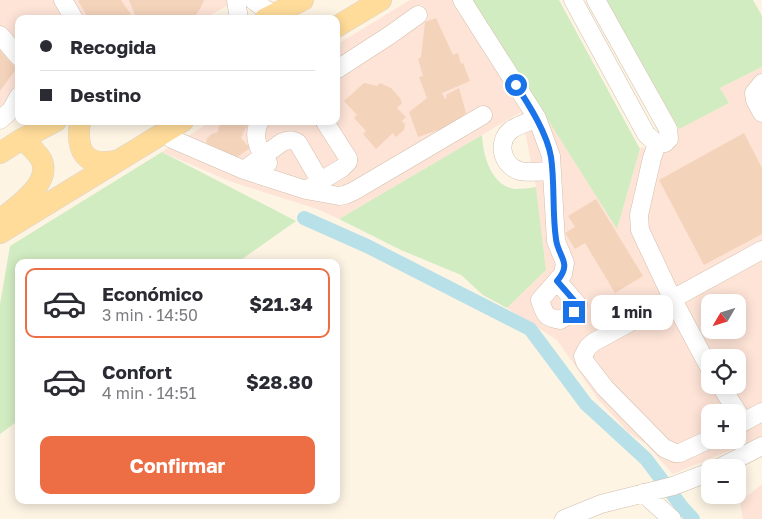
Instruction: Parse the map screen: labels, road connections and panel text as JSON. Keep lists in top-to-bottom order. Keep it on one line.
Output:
{"north":"bottom left","page":{"banner":["Recogida","Destino"],"list":[{"name":"Económico","note":"3 min · 14:50","value":"$21.34"},{"name":"Confort","note":"4 min · 14:51","value":"$28.80"}],"map_buttons":["+","−"],"bubble":"1 min","buttons":"Confirmar"}}
